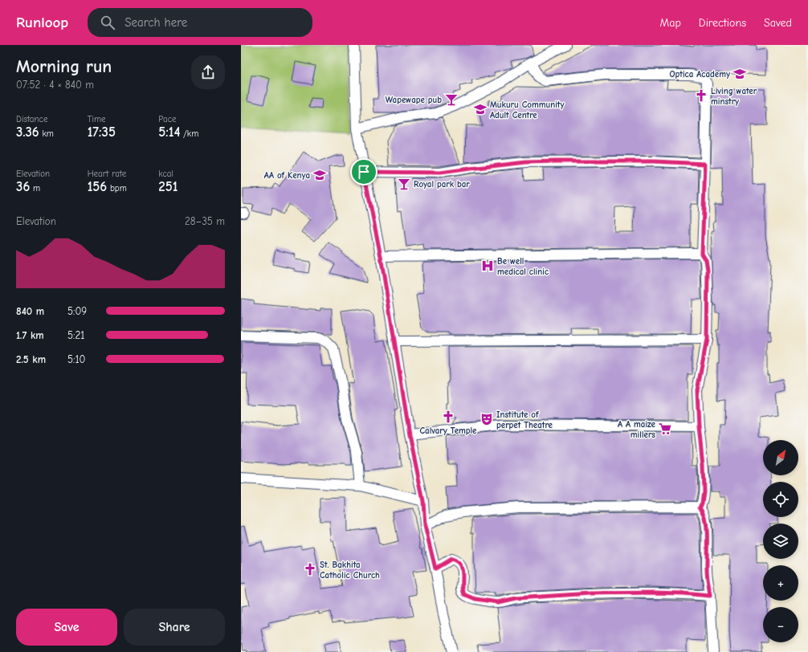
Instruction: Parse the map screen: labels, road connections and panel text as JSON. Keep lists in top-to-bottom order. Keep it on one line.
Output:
{"places":{"school or university":["Optica Academy","Mukuru Community Adult Centre","AA of Kenya"],"church":["Living water minstry","Calvary Temple","St. Bakhita Catholic Church"],"bar":["Wapewape pub","Royal park bar"],"hospital":["Be well medical clinic"],"theatre":["Institute of perpet Theatre"],"supermarket":["A A maize millers"]},"north":"top right","page":{"header":"Runloop","search":"Search here","nav":["Map","Directions","Saved"],"heading":["Morning run","07:52 · 4 × 840 m"],"stats":[["Distance","3.36 km"],["Time","17:35"],["Pace","5:14 /km"],["Elevation","36 m"],["Heart rate","156 bpm"],["kcal","251"]],"chart":["Elevation","28–35 m"],"list":[{"name":"840 m","note":"5:09"},{"name":"1.7 km","note":"5:21"},{"name":"2.5 km","note":"5:10"}],"map_buttons":["+","−"],"buttons":["Save","Share"]}}
